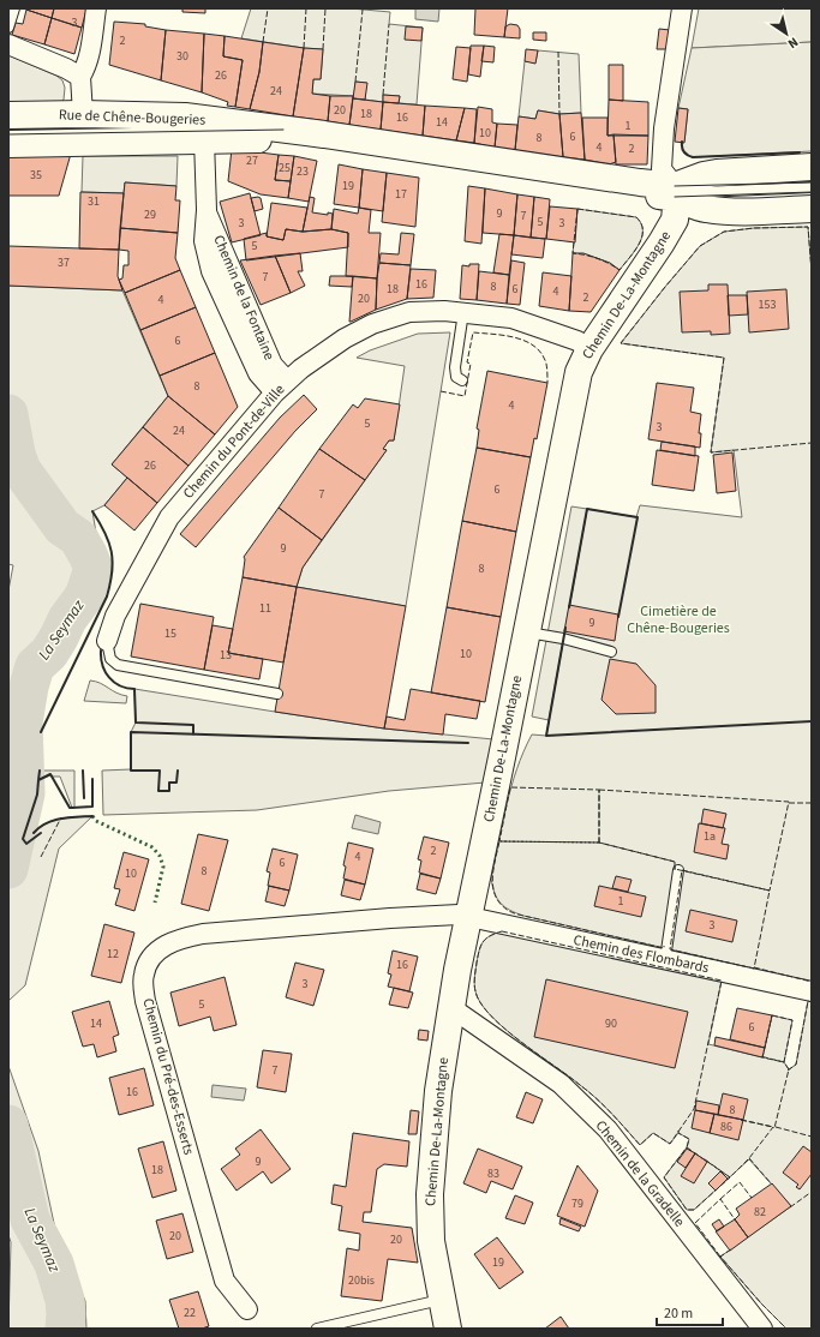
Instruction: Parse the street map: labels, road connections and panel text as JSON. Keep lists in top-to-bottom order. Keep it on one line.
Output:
{"streets":{"main road":["Rue de Chêne-Bougeries","Chemin De-La-Montagne"],"street":["Chemin de la Fontaine","Chemin du Pont-de-Ville","Chemin des Flombards","Chemin du Pré-des-Esserts","Chemin de la Gradelle"]},"crossings":[["Rue de Chêne-Bougeries","Chemin De-La-Montagne"],["Chemin De-La-Montagne","Chemin du Pont-de-Ville"],["Chemin De-La-Montagne","Chemin des Flombards"],["Chemin De-La-Montagne","Chemin du Pré-des-Esserts"],["Chemin De-La-Montagne","Chemin de la Gradelle"],["Chemin de la Fontaine","Chemin du Pont-de-Ville"],["Chemin des Flombards","Chemin du Pré-des-Esserts"]],"water":["La Seymaz"],"parks":["Cimetière de Chêne-Bougeries"],"house_numbers":["3","2","30","26","24","20","18","16","14","1","10","6","8","4","2","27","25","23","35","19","17","31","9","29","7","5","3","3","5","37","7","16","8","18","6","4","2","20","4","153","6","8","4","5","3","24","26","6","7","9","8","11","9","15","10","13","1a","2","4","6","8","10","1","3","12","16","3","5","14","90","6","7","16","8","86","9","18","83","79","82","20","20","19","20bis","22"],"scale_bar":"20 m","north":"bottom right"}
